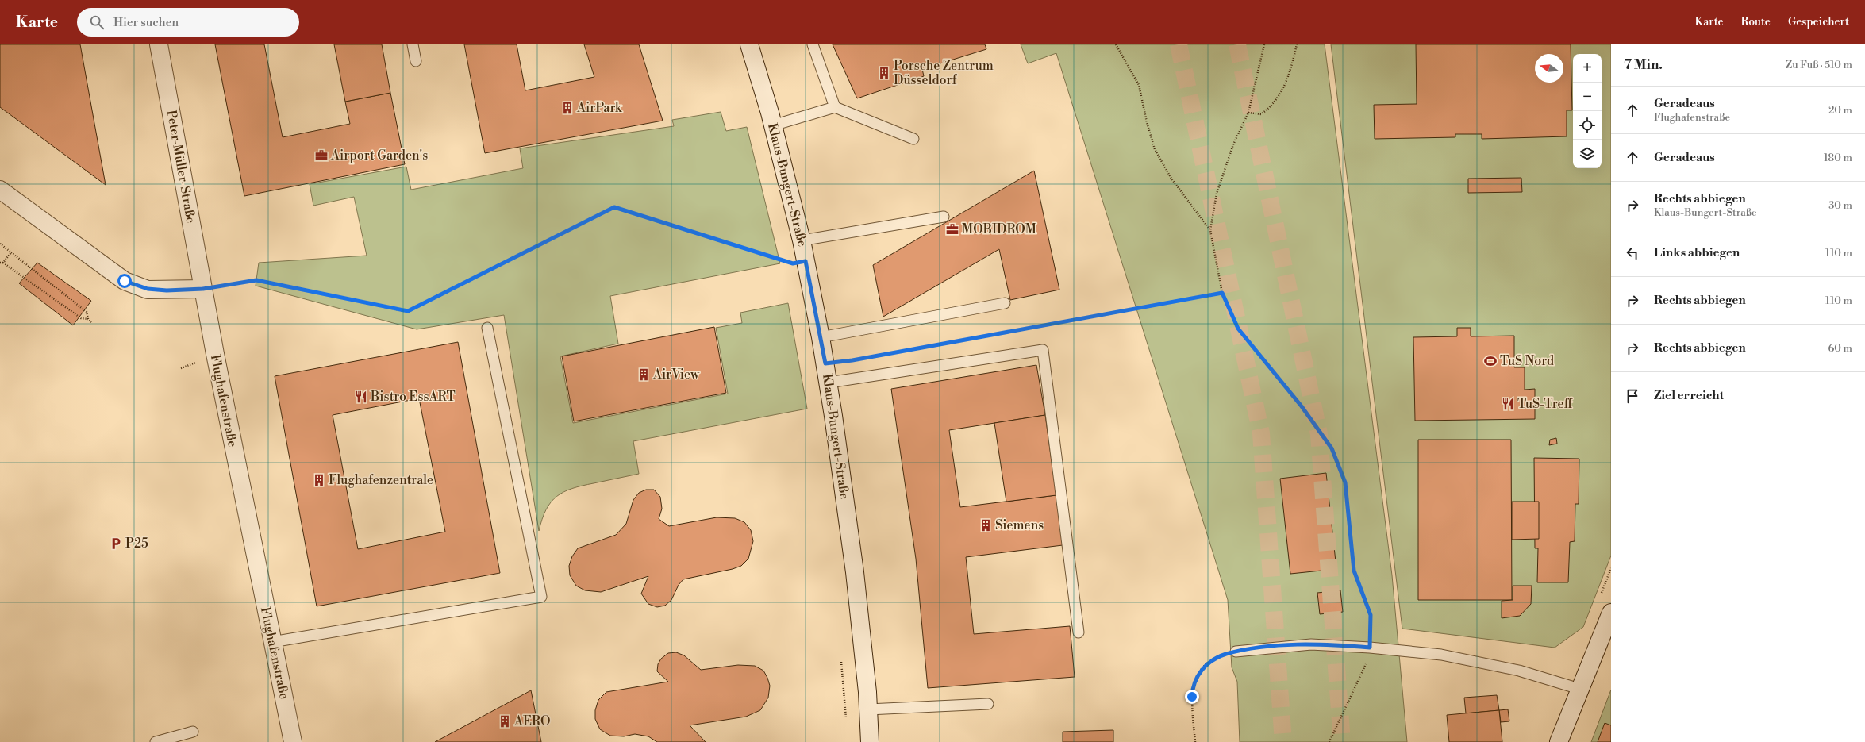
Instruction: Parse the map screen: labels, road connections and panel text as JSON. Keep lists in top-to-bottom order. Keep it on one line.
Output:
{"streets":{"street":["Peter-Müller-Straße","Klaus-Bungert-Straße","Flughafenstraße"]},"crossings":[["Peter-Müller-Straße","Flughafenstraße"]],"places":{"building":["Porsche Zentrum Düsseldorf","AirPark","AirView","Flughafenzentrale","Siemens","AERO"],"office":["Airport Garden's","MOBIDROM"],"sports":["TuS Nord"],"restaurant":["Bistro EssART","TuS-Treff"],"parking":["P25"]},"north":"left","page":{"header":"Karte","search":"Hier suchen","nav":["Karte","Route","Gespeichert"],"heading":["7 Min.","Zu Fuß · 510 m"],"map_buttons":["+","−"],"list":[["Geradeaus","Flughafenstraße","20 m"],["Geradeaus","180 m"],["Rechts abbiegen","Klaus-Bungert-Straße","30 m"],["Links abbiegen","110 m"],["Rechts abbiegen","110 m"],["Rechts abbiegen","60 m"],"Ziel erreicht"]}}
